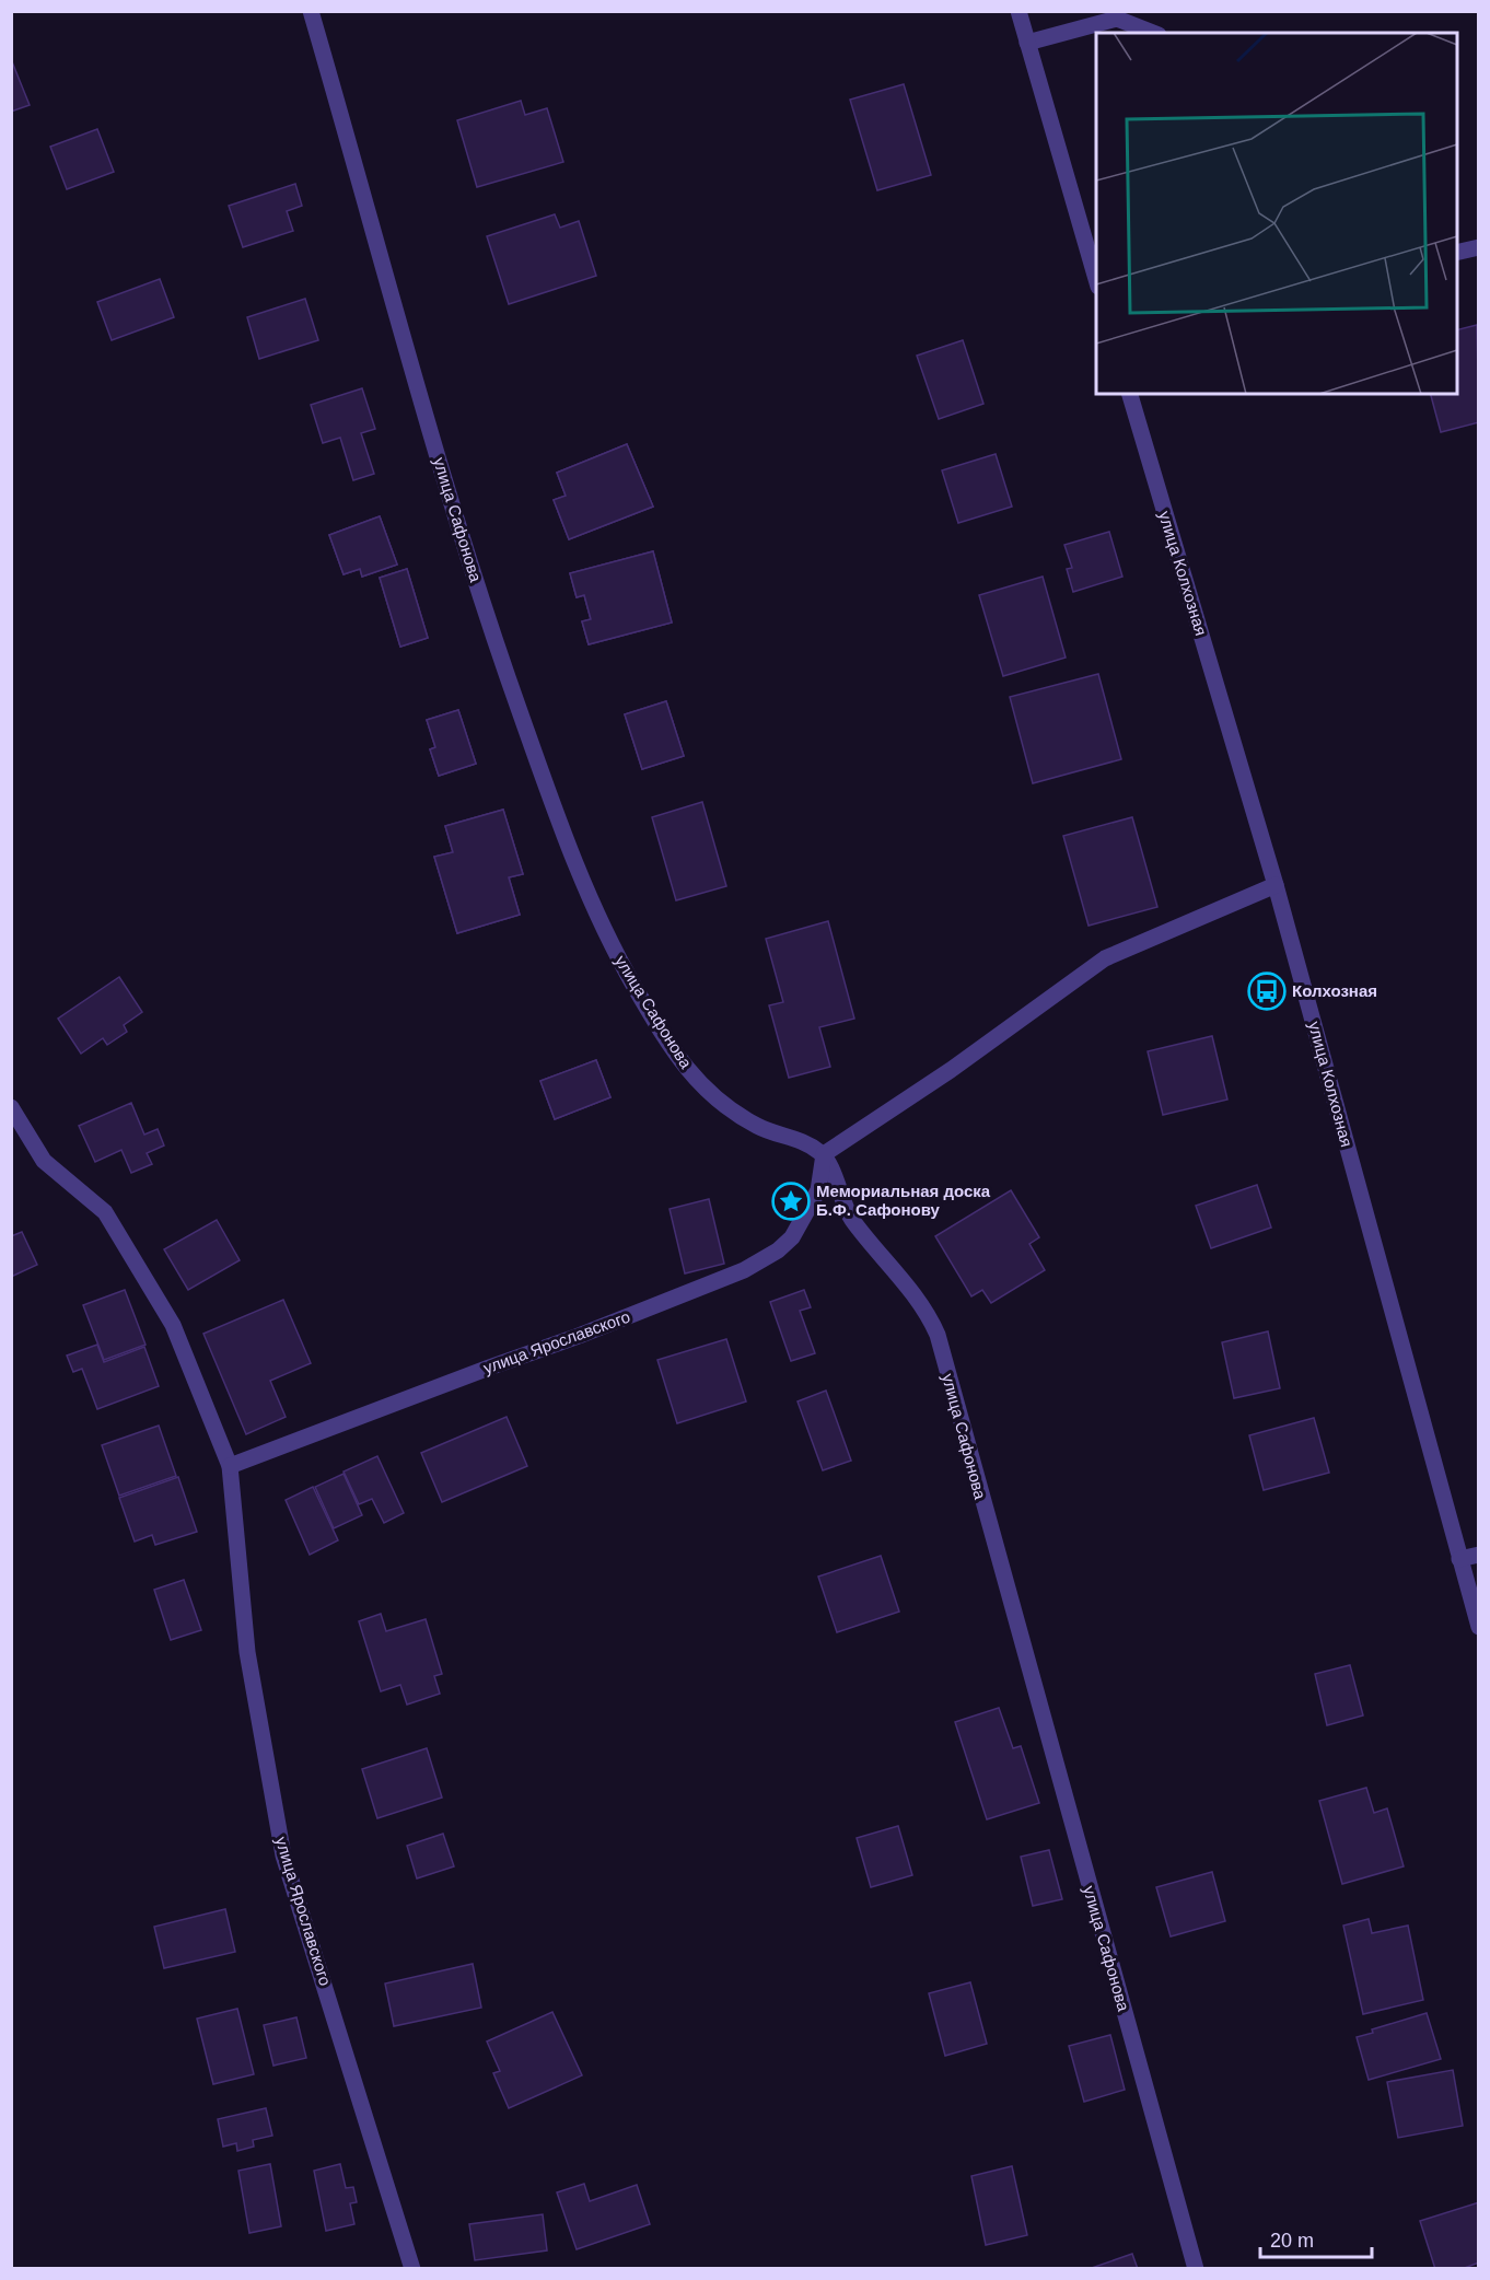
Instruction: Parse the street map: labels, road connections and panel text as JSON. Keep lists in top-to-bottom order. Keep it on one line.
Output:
{"streets":{"street":["улица Сафонова","улица Колхозная","улица Ярославского"]},"crossings":[["улица Сафонова","улица Ярославского"]],"places":{"bus stop":["Колхозная"],"place":["Мемориальная доска Б.Ф. Сафонову"]},"scale_bar":"20 m"}
